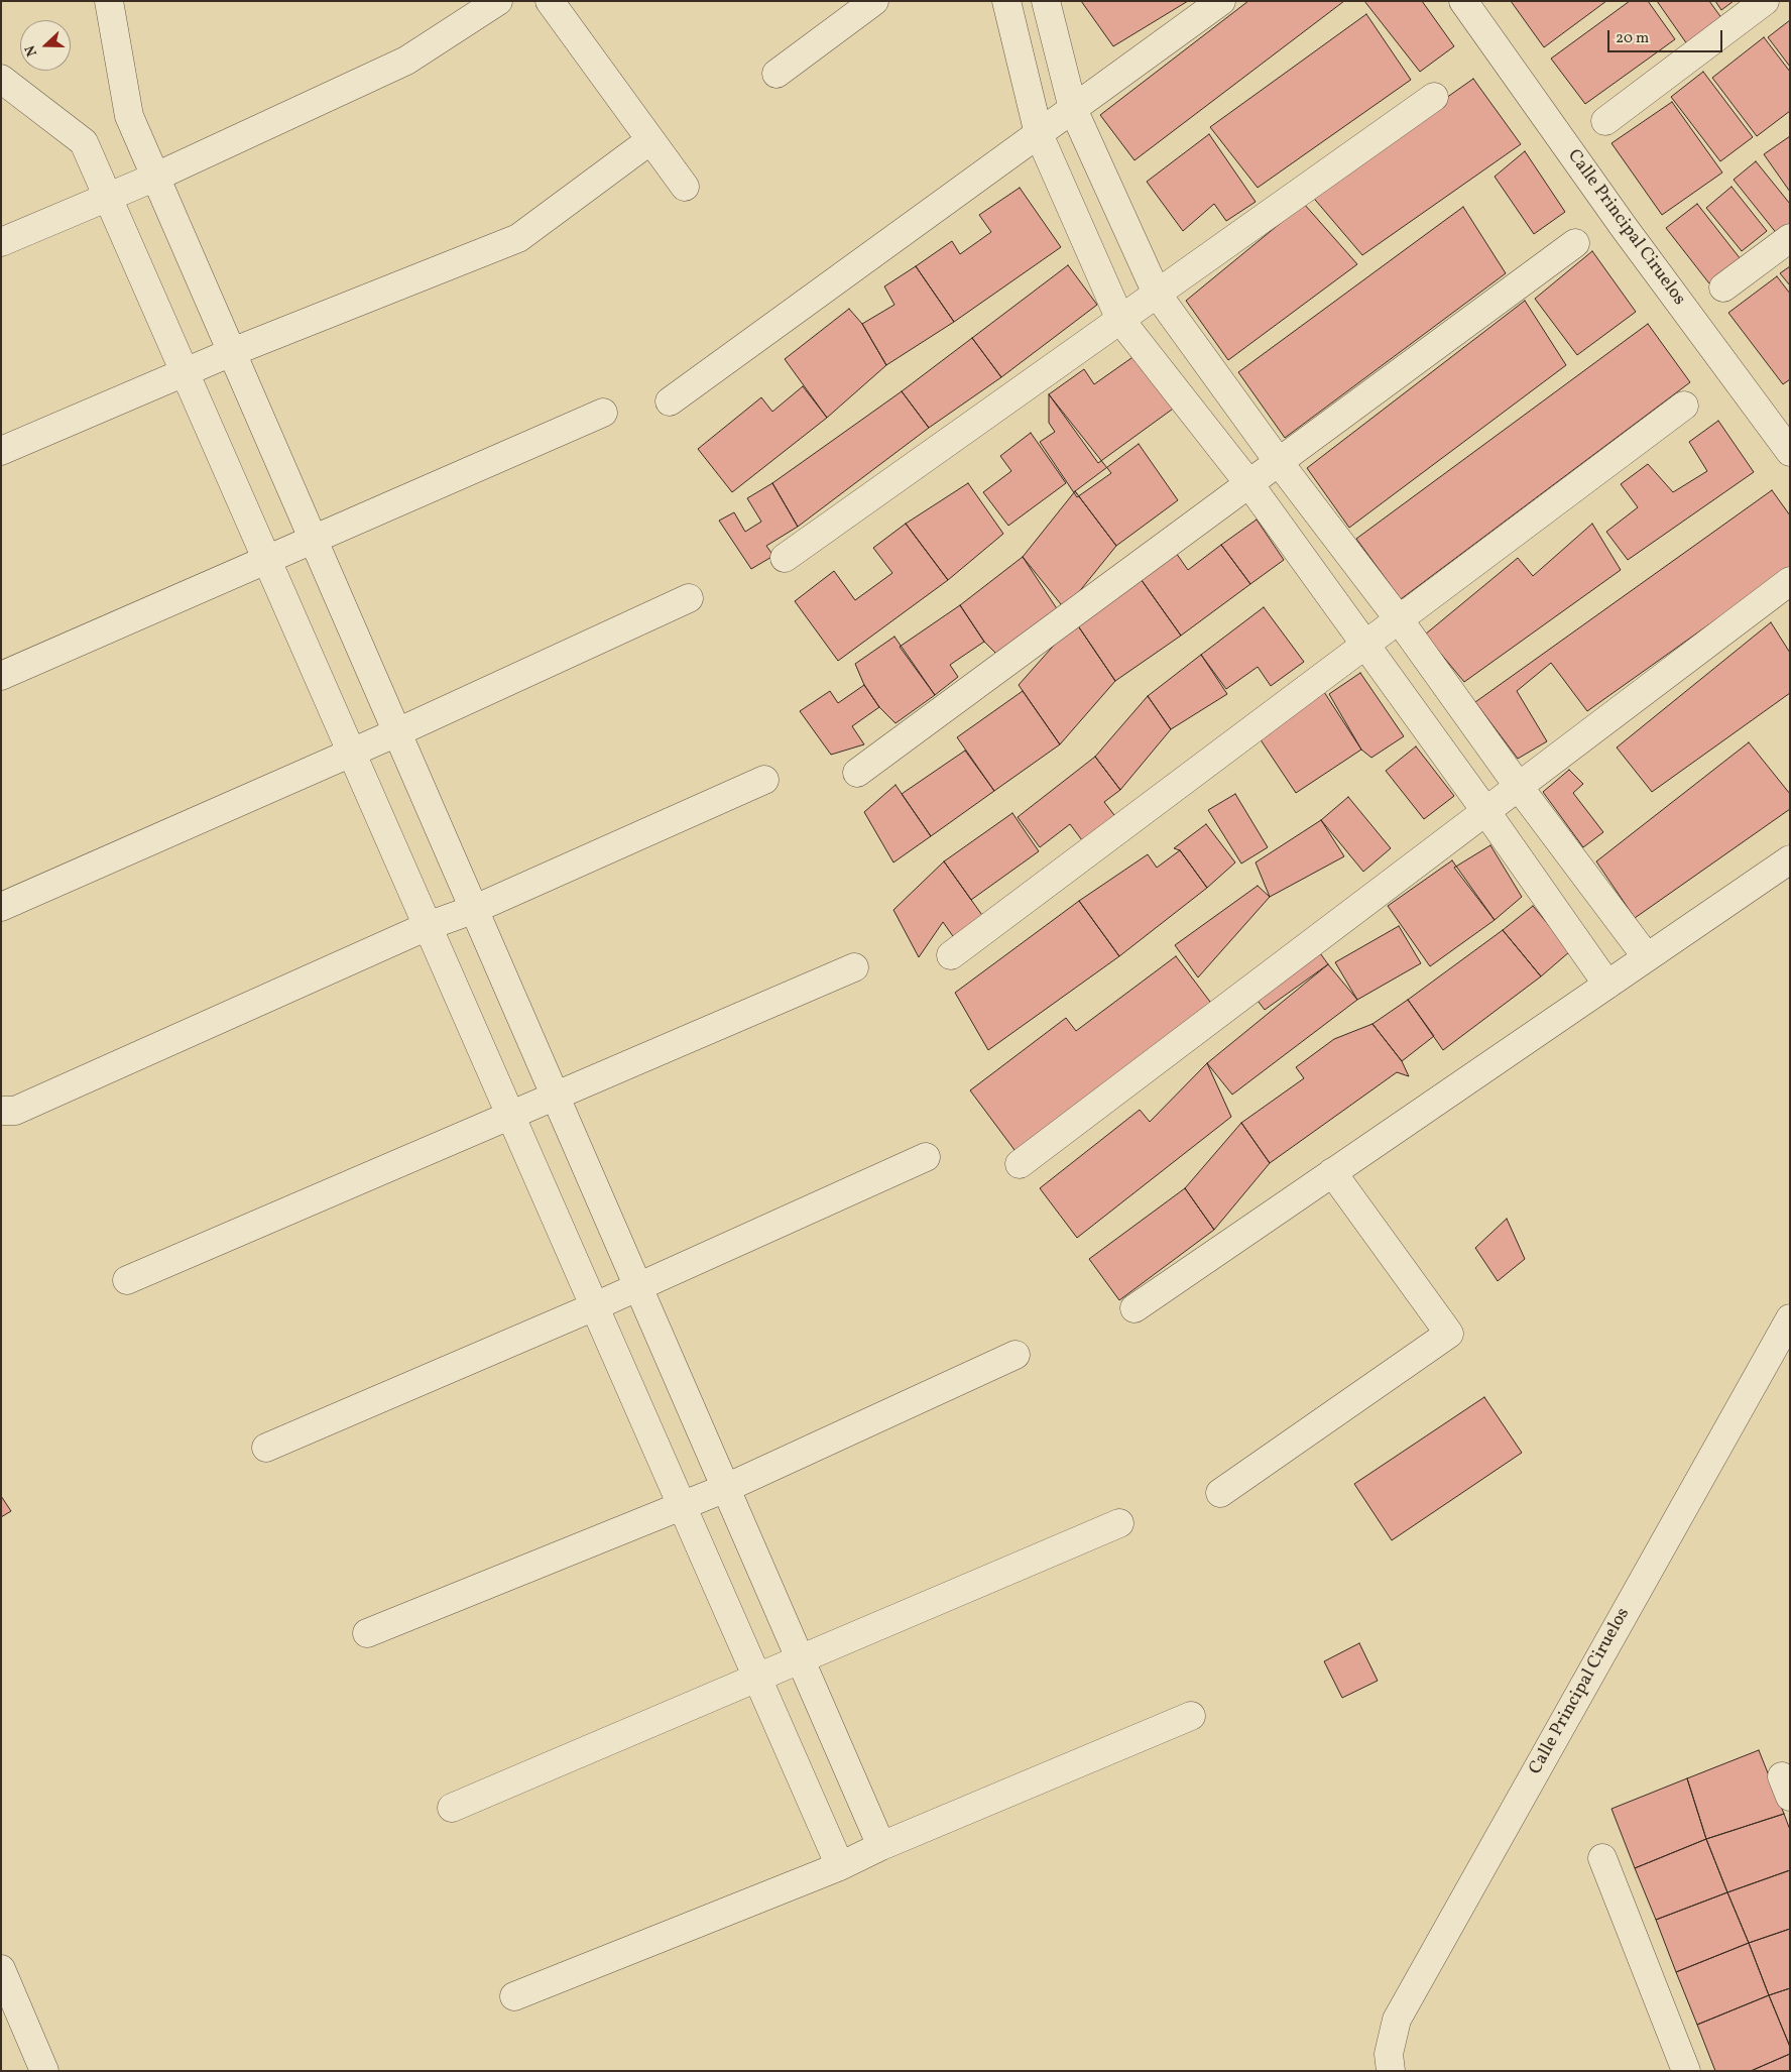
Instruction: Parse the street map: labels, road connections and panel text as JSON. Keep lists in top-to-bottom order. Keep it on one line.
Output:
{"streets":{"street":["Calle Principal Ciruelos"]},"scale_bar":"20 m","north":"left"}
